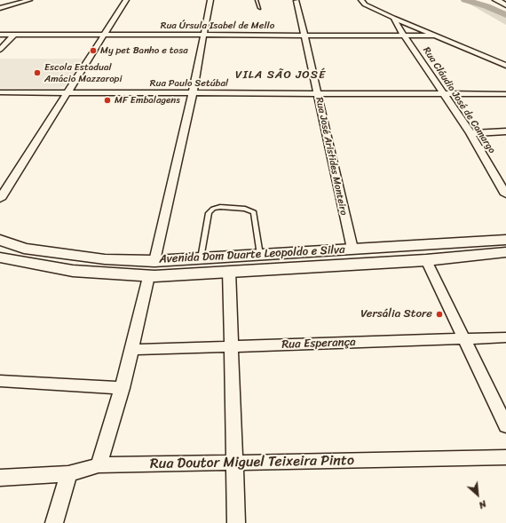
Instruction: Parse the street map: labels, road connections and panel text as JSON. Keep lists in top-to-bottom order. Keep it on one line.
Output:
{"streets":{"main road":["Avenida Dom Duarte Leopoldo e Silva"],"street":["Rua Úrsula Isabel de Mello","Rua Paulo Setúbal","Rua Cláudio José de Camargo","Rua José Aristides Monteiro","Rua Esperança","Rua Doutor Miguel Teixeira Pinto"]},"crossings":[["Rua Úrsula Isabel de Mello","Rua Cláudio José de Camargo"],["Rua Úrsula Isabel de Mello","Rua José Aristides Monteiro"],["Rua Paulo Setúbal","Rua Cláudio José de Camargo"],["Rua Paulo Setúbal","Rua José Aristides Monteiro"],["Rua José Aristides Monteiro","Avenida Dom Duarte Leopoldo e Silva"]],"districts":["VILA SÃO JOSÉ"],"places":["My pet Banho e tosa","Escola Estadual Amácio Mazzaropi","MF Embalagens","Versália Store"],"north":"bottom right"}
